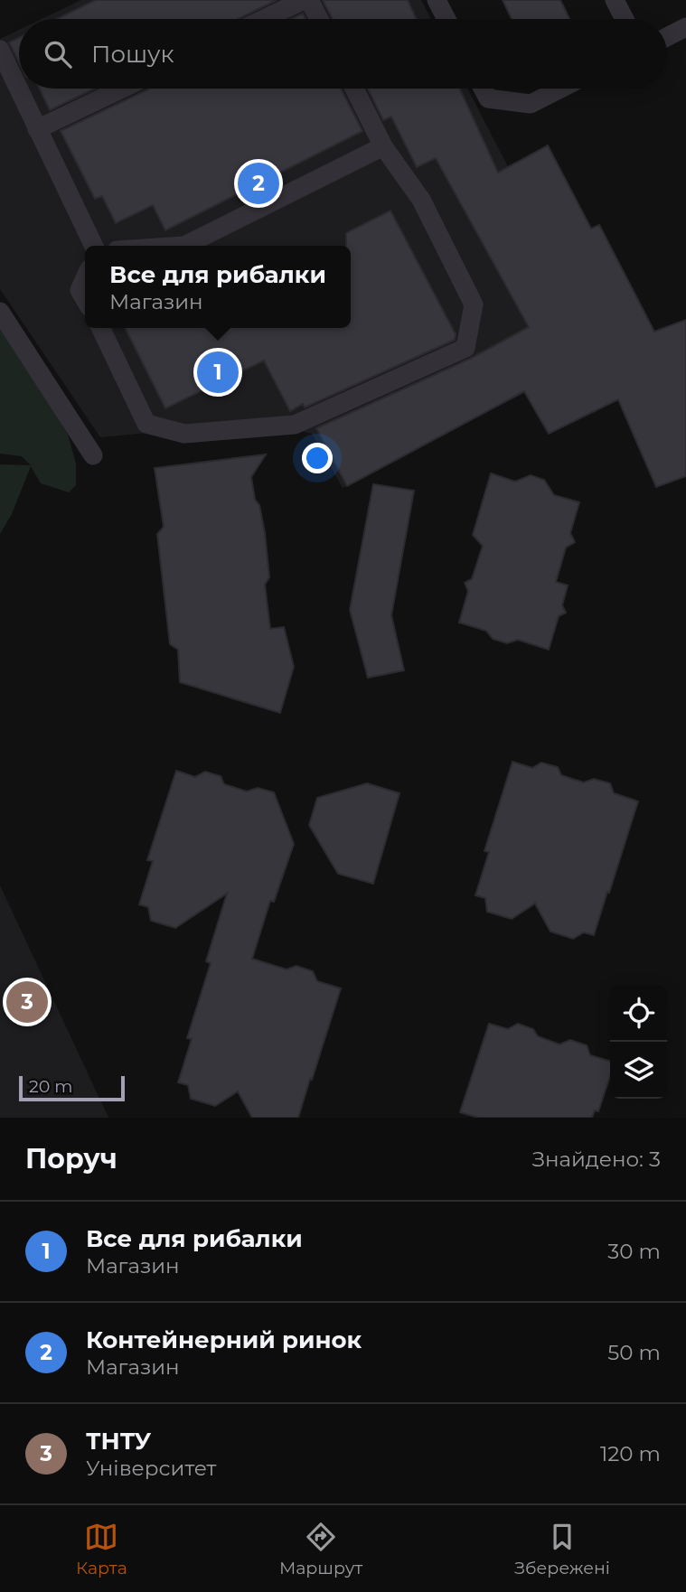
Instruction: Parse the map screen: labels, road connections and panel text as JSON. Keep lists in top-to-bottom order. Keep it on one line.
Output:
{"scale_bar":"20 m","page":{"search":"Пошук","pins":["2","1","3"],"popup":["Все для рибалки","Магазин"],"scale":"20 m","heading":["Поруч","Знайдено: 3"],"list":[{"mark":"1","name":"Все для рибалки","note":"Магазин","value":"30 m"},{"mark":"2","name":"Контейнерний ринок","note":"Магазин","value":"50 m"},{"mark":"3","name":"ТНТУ","note":"Університет","value":"120 m"}],"nav":["Карта","Маршрут","Збережені"]}}
